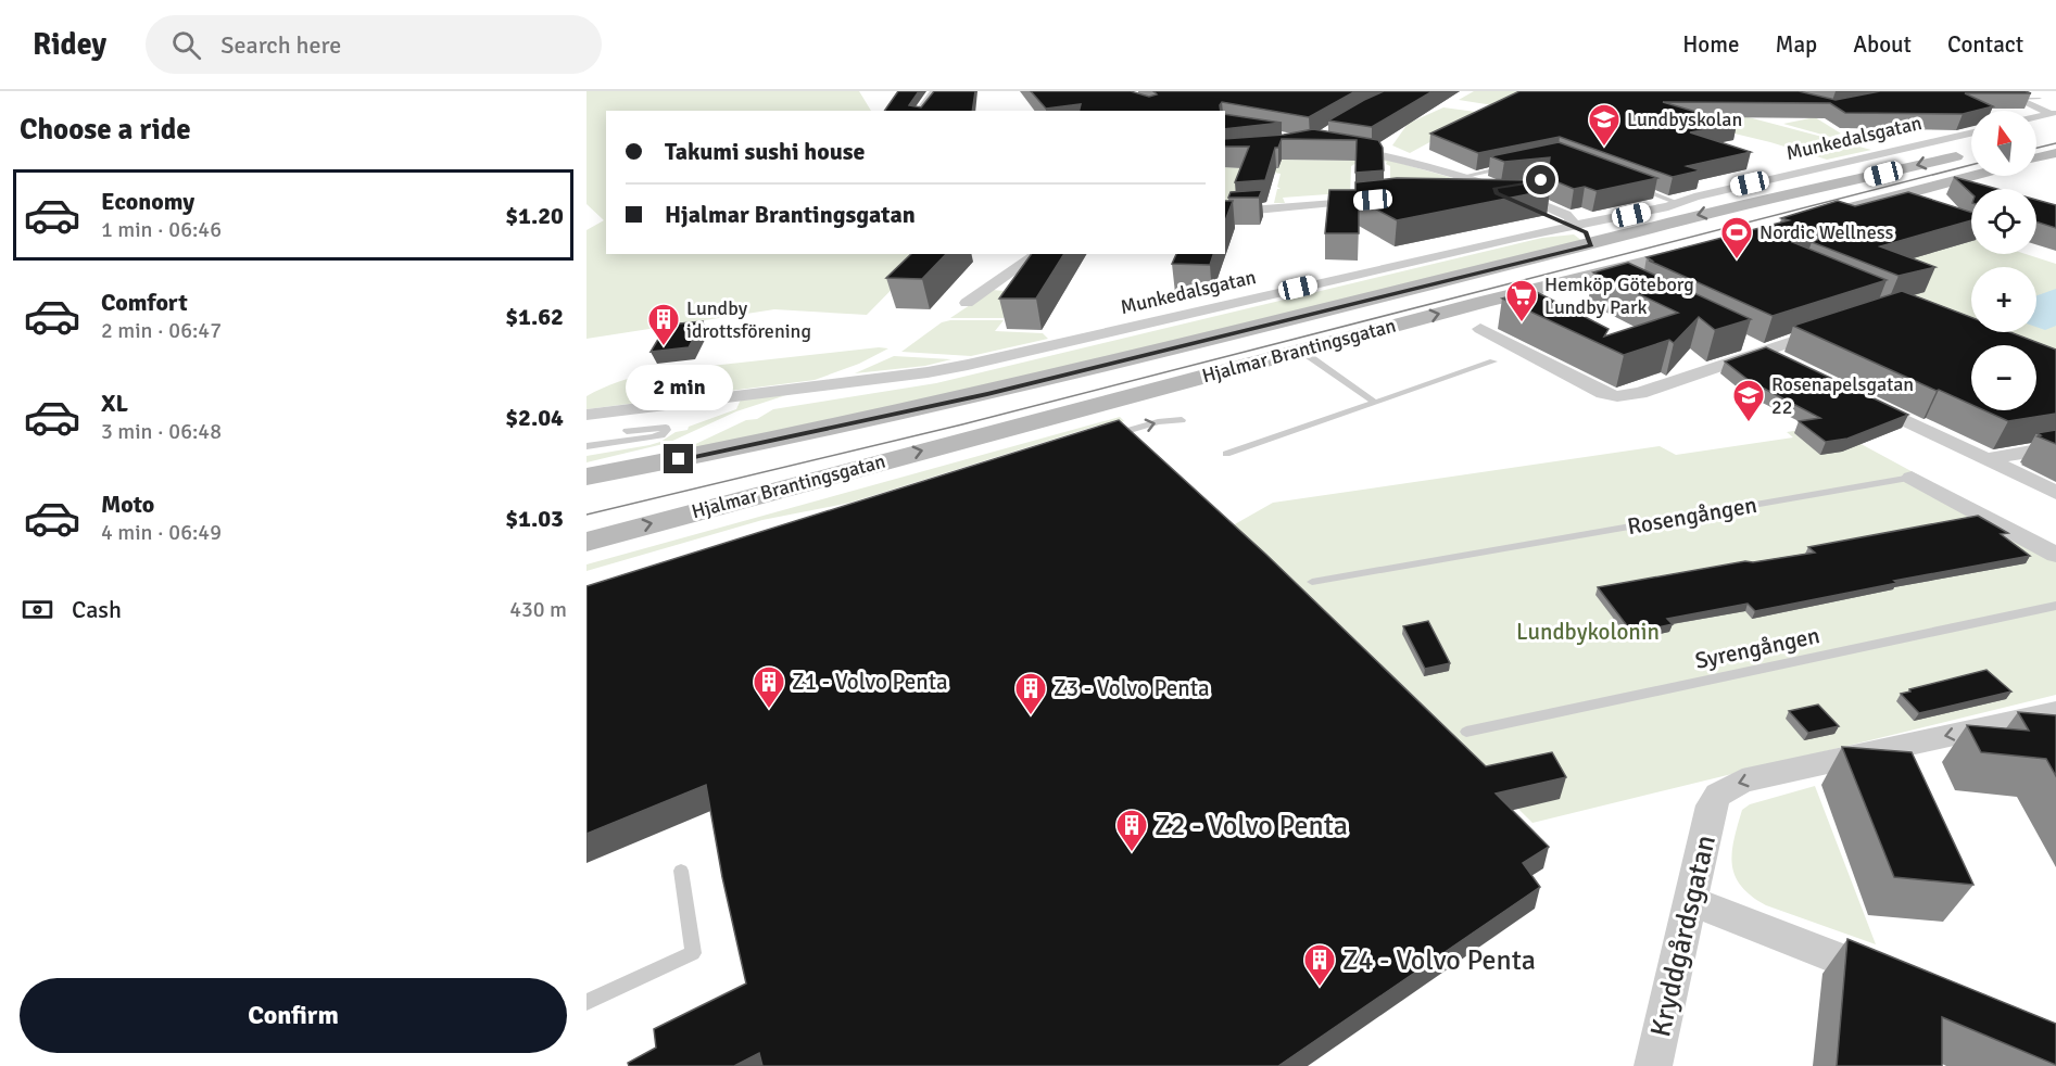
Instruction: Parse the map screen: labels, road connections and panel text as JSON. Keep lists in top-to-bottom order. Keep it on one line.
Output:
{"streets":{"main road":["Hjalmar Brantingsgatan"],"street":["Munkedalsgatan","Rosengången","Kryddgårdsgatan"],"lane":["Syrengången"]},"crossings":[["Munkedalsgatan","Hjalmar Brantingsgatan"]],"one_way":["Kryddgårdsgatan"],"parks":["Lundbykolonin"],"places":{"school or university":["Lundbyskolan","Rosenapelsgatan 22"],"sports":["Nordic Wellness"],"supermarket":["Hemköp Göteborg Lundby Park"],"building":["Lundby idrottsförening","Z1 - Volvo Penta","Z3 - Volvo Penta","Z2 - Volvo Penta","Z4 - Volvo Penta"]},"north":"top","page":{"header":"Ridey","search":"Search here","nav":["Home","Map","About","Contact"],"heading":"Choose a ride","map_buttons":["+","−"],"banner":["Takumi sushi house","Hjalmar Brantingsgatan"],"list":[{"name":"Economy","note":"1 min · 06:46","value":"$1.20"},{"name":"Comfort","note":"2 min · 06:47","value":"$1.62"},{"name":"XL","note":"3 min · 06:48","value":"$2.04"},{"name":"Moto","note":"4 min · 06:49","value":"$1.03"}],"bubble":"2 min","pay":["Cash","430 m"],"buttons":"Confirm"}}
